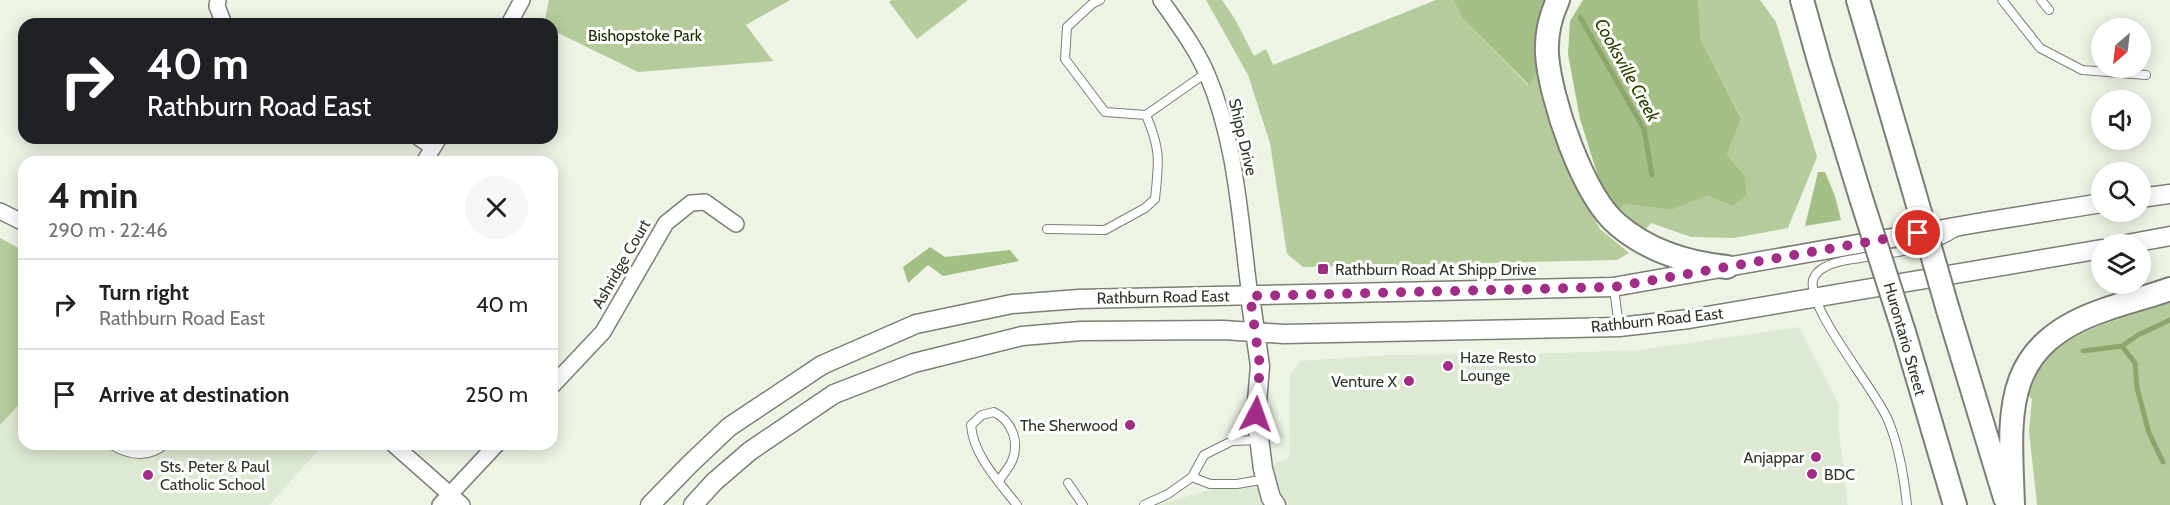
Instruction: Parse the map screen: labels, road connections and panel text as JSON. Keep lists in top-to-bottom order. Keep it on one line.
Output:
{"streets":{"main road":["Hurontario Street"],"street":["Shipp Drive","Ashridge Court","Rathburn Road East"]},"crossings":[["Shipp Drive","Rathburn Road East"]],"water":["Cooksville Creek"],"parks":["Bishopstoke Park"],"places":{"transit":["Rathburn Road At Shipp Drive"],"other":["Haze Resto Lounge","Venture X","The Sherwood","Anjappar","BDC","Sts. Peter & Paul Catholic School"]},"north":"bottom left","page":{"turn":["40 m","Rathburn Road East"],"heading":["4 min","290 m · 22:46"],"list":[{"name":"Turn right","note":"Rathburn Road East","value":"40 m"},{"name":"Arrive at destination","value":"250 m"}]}}
